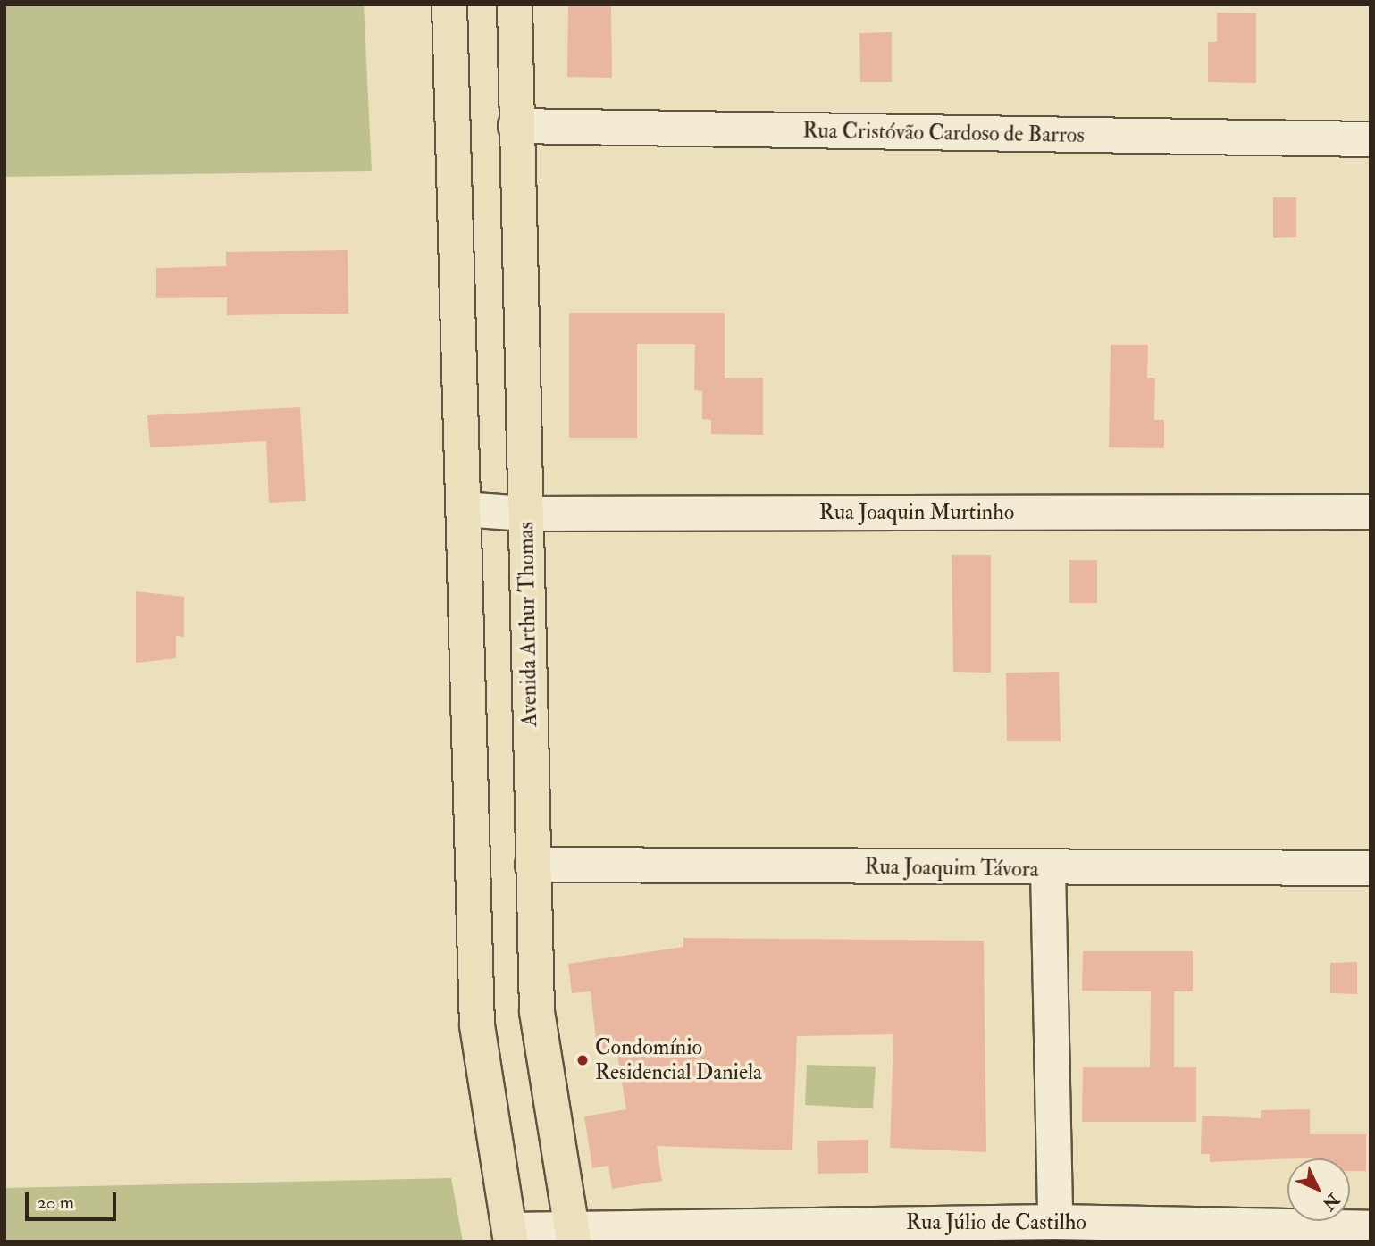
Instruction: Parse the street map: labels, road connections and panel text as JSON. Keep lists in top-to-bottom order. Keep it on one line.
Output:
{"streets":{"main road":["Avenida Arthur Thomas"],"street":["Rua Cristóvão Cardoso de Barros","Rua Joaquin Murtinho","Rua Joaquim Távora","Rua Júlio de Castilho"]},"crossings":[["Rua Cristóvão Cardoso de Barros","Avenida Arthur Thomas"],["Rua Joaquin Murtinho","Avenida Arthur Thomas"],["Avenida Arthur Thomas","Rua Joaquim Távora"],["Avenida Arthur Thomas","Rua Júlio de Castilho"]],"places":["Condomínio Residencial Daniela"],"scale_bar":"20 m","north":"bottom right"}
